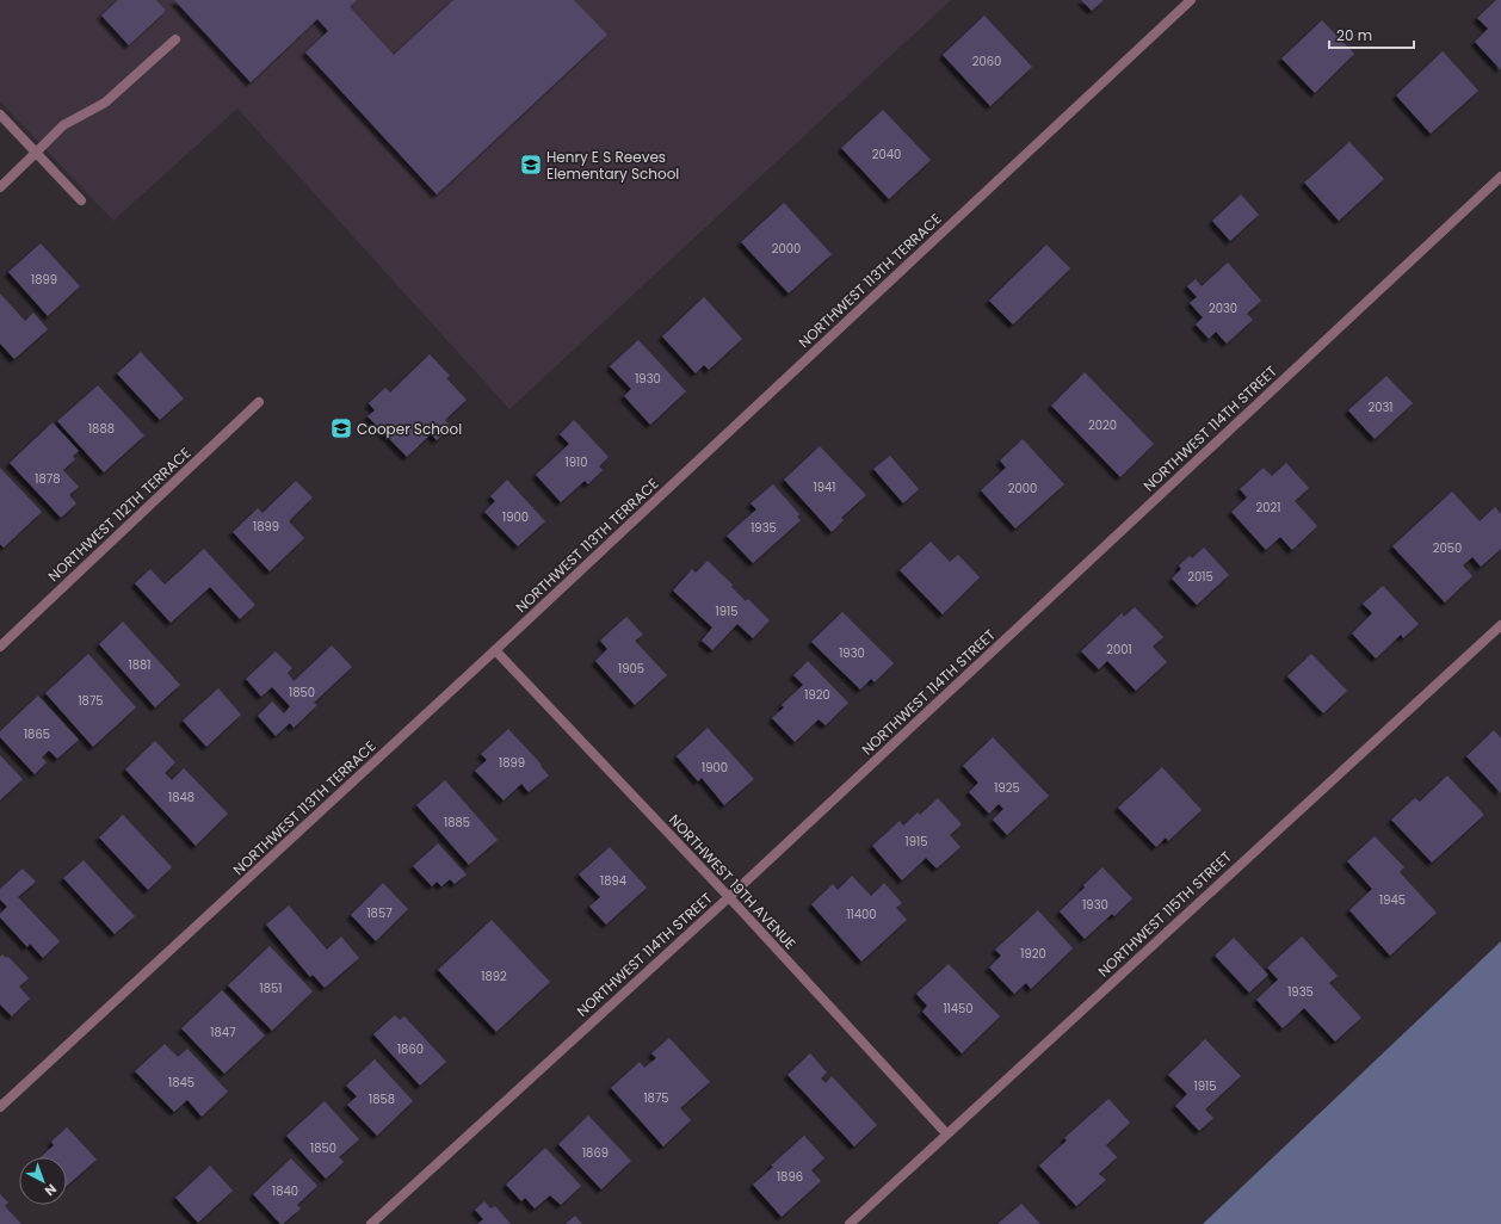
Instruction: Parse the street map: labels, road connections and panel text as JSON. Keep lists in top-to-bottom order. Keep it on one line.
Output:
{"streets":{"street":["NORTHWEST 113TH TERRACE","NORTHWEST 114TH STREET","NORTHWEST 112TH TERRACE","NORTHWEST 19TH AVENUE","NORTHWEST 115TH STREET"]},"crossings":[["NORTHWEST 113TH TERRACE","NORTHWEST 19TH AVENUE"],["NORTHWEST 114TH STREET","NORTHWEST 19TH AVENUE"],["NORTHWEST 19TH AVENUE","NORTHWEST 115TH STREET"]],"places":{"school or university":["Henry E S Reeves Elementary School","Cooper School"]},"house_numbers":["2060","2040","2000","1899","2030","1930","2031","2020","1888","1910","1878","1941","2000","2021","1900","1899","1935","2050","2015","1915","2001","1930","1881","1905","1850","1920","1875","1865","1899","1900","1925","1848","1885","1915","1894","1945","1930","1857","11400","1920","1892","1851","1935","11450","1847","1860","1845","1915","1875","1858","1850","1869","1896","1840"],"scale_bar":"20 m","north":"bottom right"}
